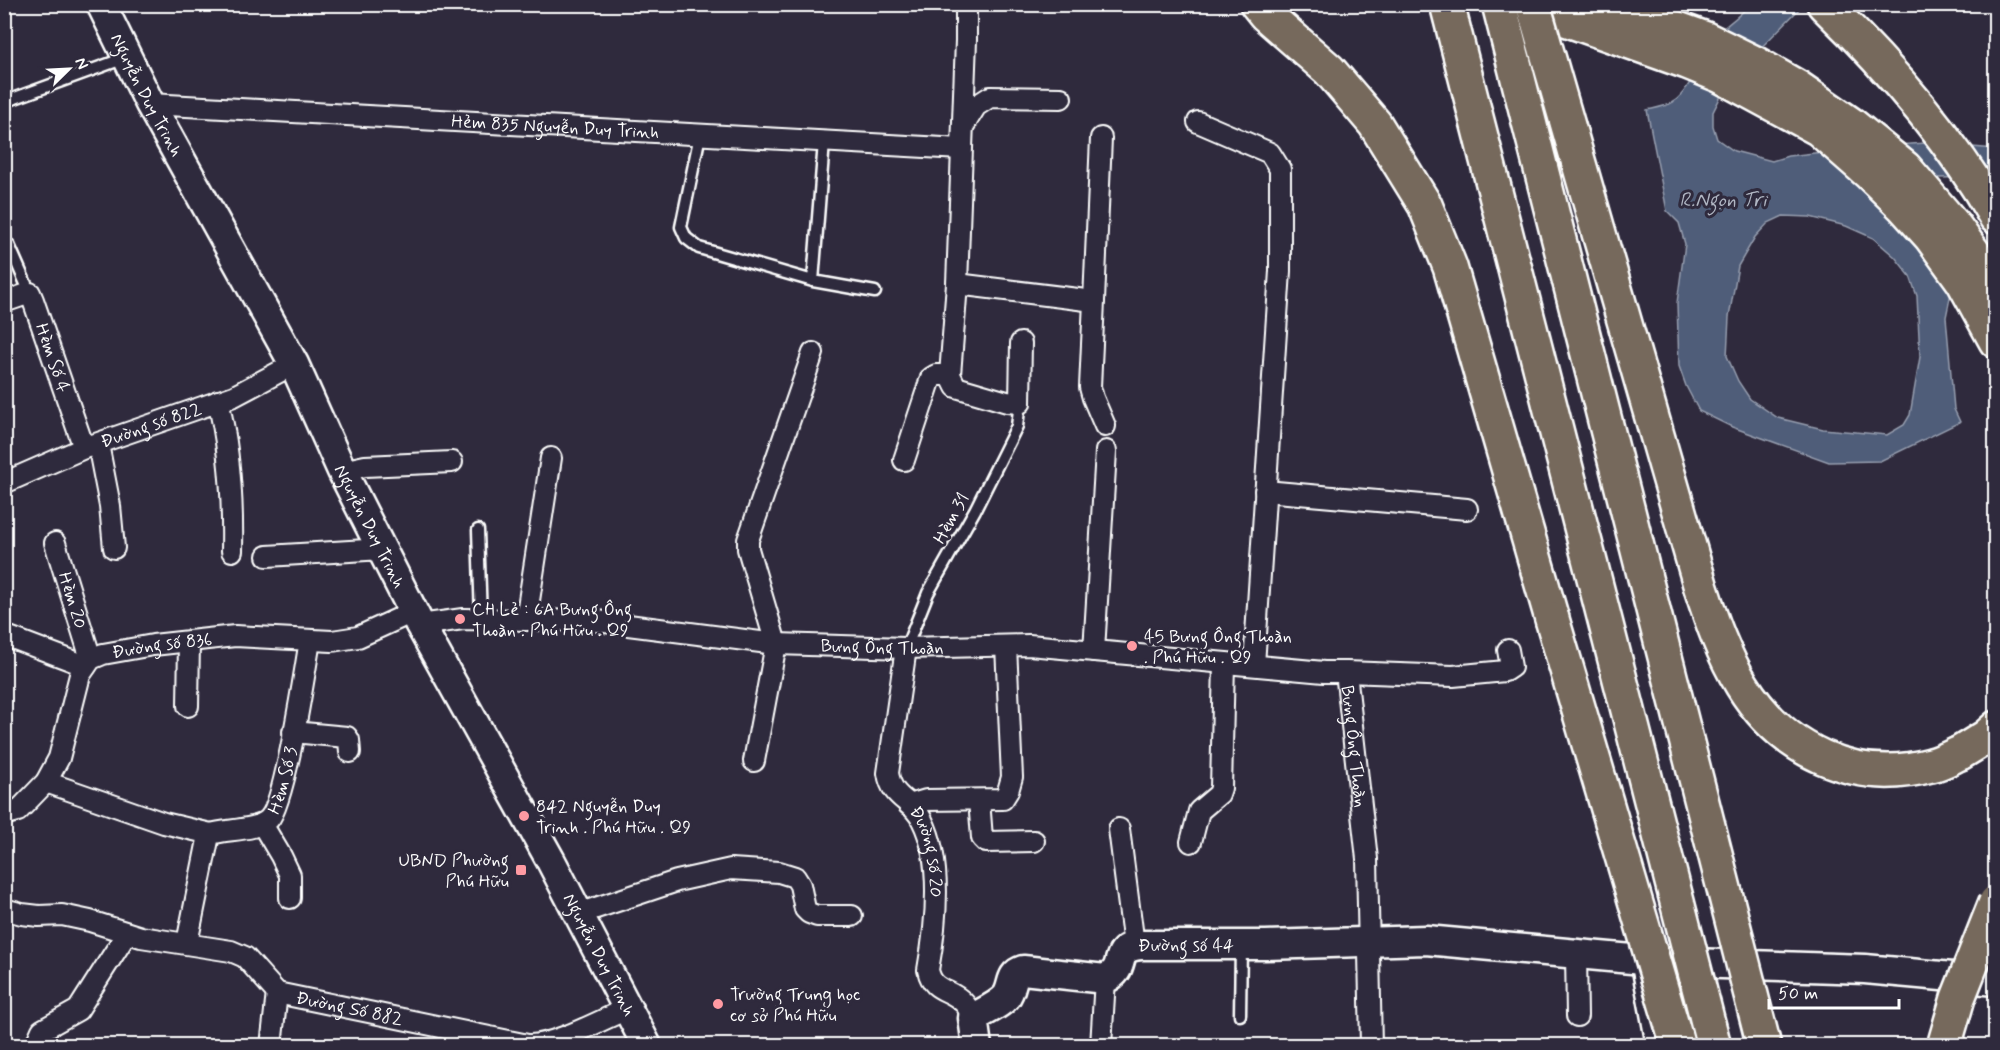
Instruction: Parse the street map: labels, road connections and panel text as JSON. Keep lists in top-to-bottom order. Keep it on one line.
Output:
{"streets":{"main road":["Nguyễn Duy Trinh","Đường số 44"],"street":["Hẻm 835 Nguyễn Duy Trinh","Hèm Số 4","Đường số 822","Hèm 20","Đường số 836","Bưng Ông Thoàn","Hèm Số 3","Đường số 20","Đường Số 882"],"lane":["Hèm 31"]},"crossings":[["Nguyễn Duy Trinh","Hẻm 835 Nguyễn Duy Trinh"],["Nguyễn Duy Trinh","Đường số 822"],["Nguyễn Duy Trinh","Đường số 836"],["Nguyễn Duy Trinh","Bưng Ông Thoàn"],["Nguyễn Duy Trinh","Đường Số 882"],["Hèm Số 4","Đường số 822"],["Hèm 31","Bưng Ông Thoàn"],["Hèm 31","Đường số 20"],["Hèm 20","Đường số 836"],["Đường số 836","Bưng Ông Thoàn"],["Đường số 836","Hèm Số 3"],["Bưng Ông Thoàn","Đường số 20"],["Bưng Ông Thoàn","Đường số 44"]],"water":["R.Ngọn Tri"],"places":{"other":["CH Lẻ : 6A Bưng Ông Thoàn . Phú Hữu . Q9","45 Bưng Ông Thoàn . Phú Hữu . Q9","842 Nguyễn Duy Trinh . Phú Hữu . Q9","Trường Trung học cơ sở Phú Hữu"],"transit":["UBND Phường Phú Hữu"]},"scale_bar":"50 m","north":"top right"}
